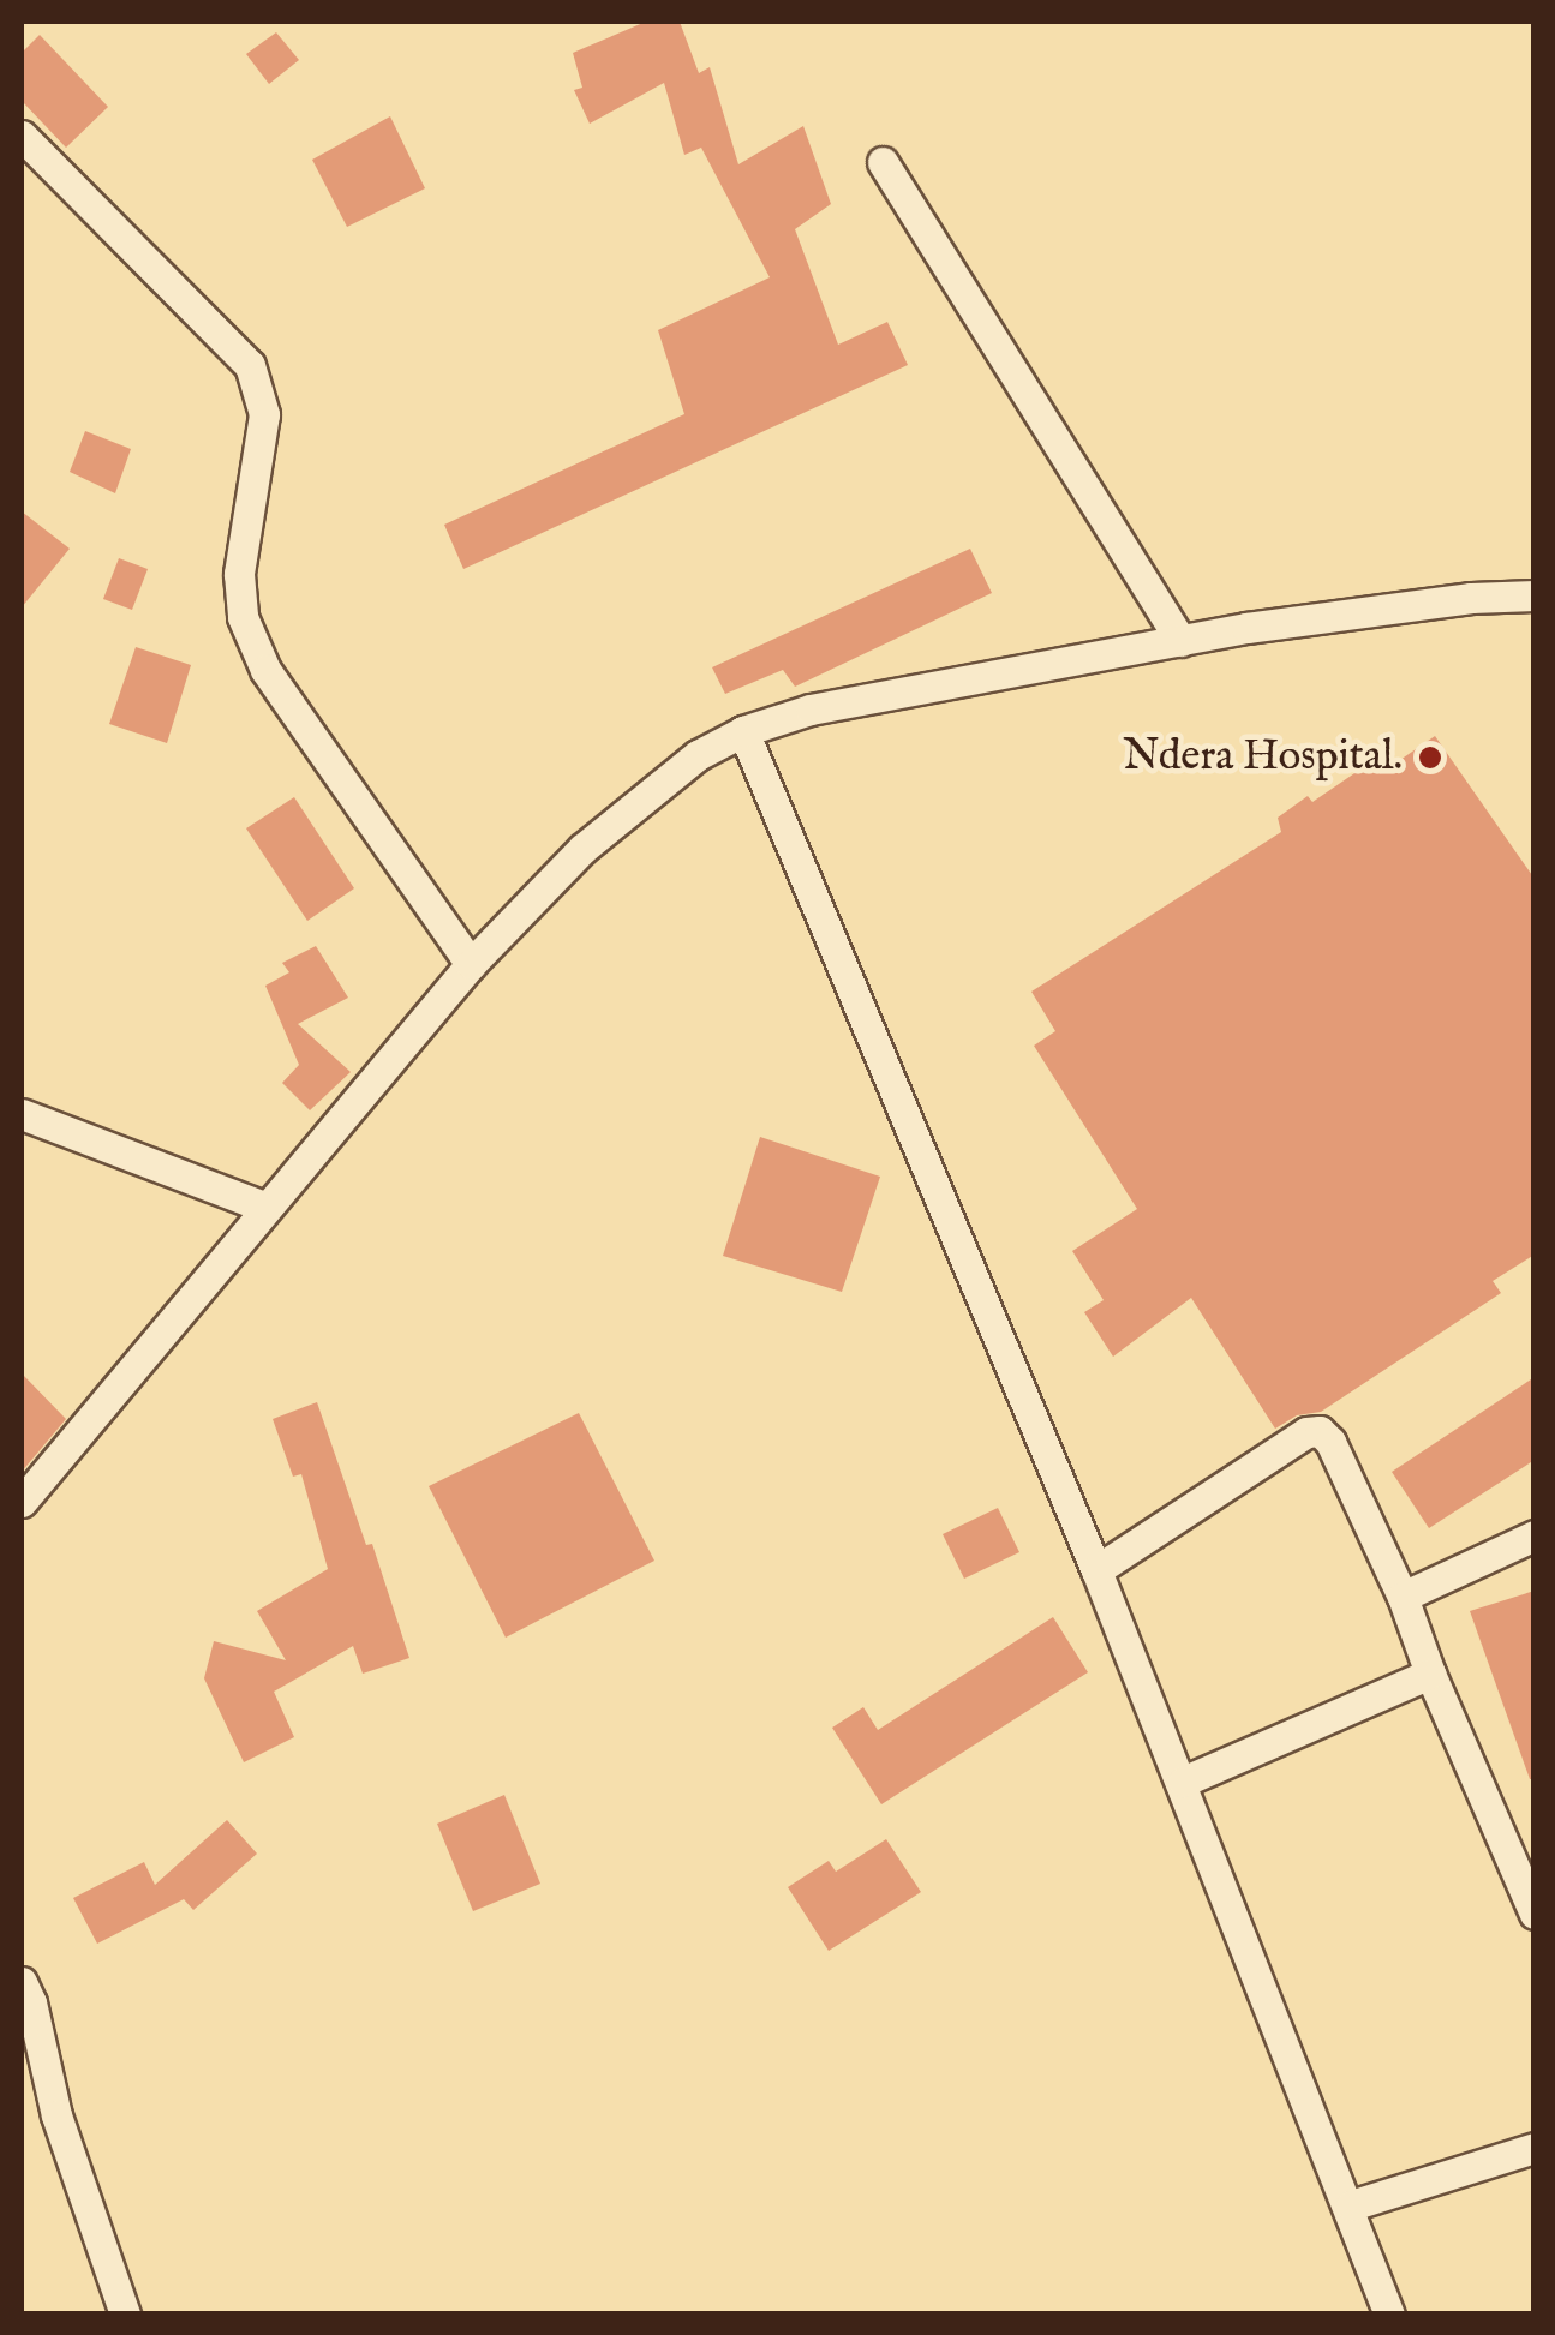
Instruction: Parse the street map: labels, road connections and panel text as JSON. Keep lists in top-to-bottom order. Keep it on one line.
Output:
{"places":["Ndera Hospital."]}
